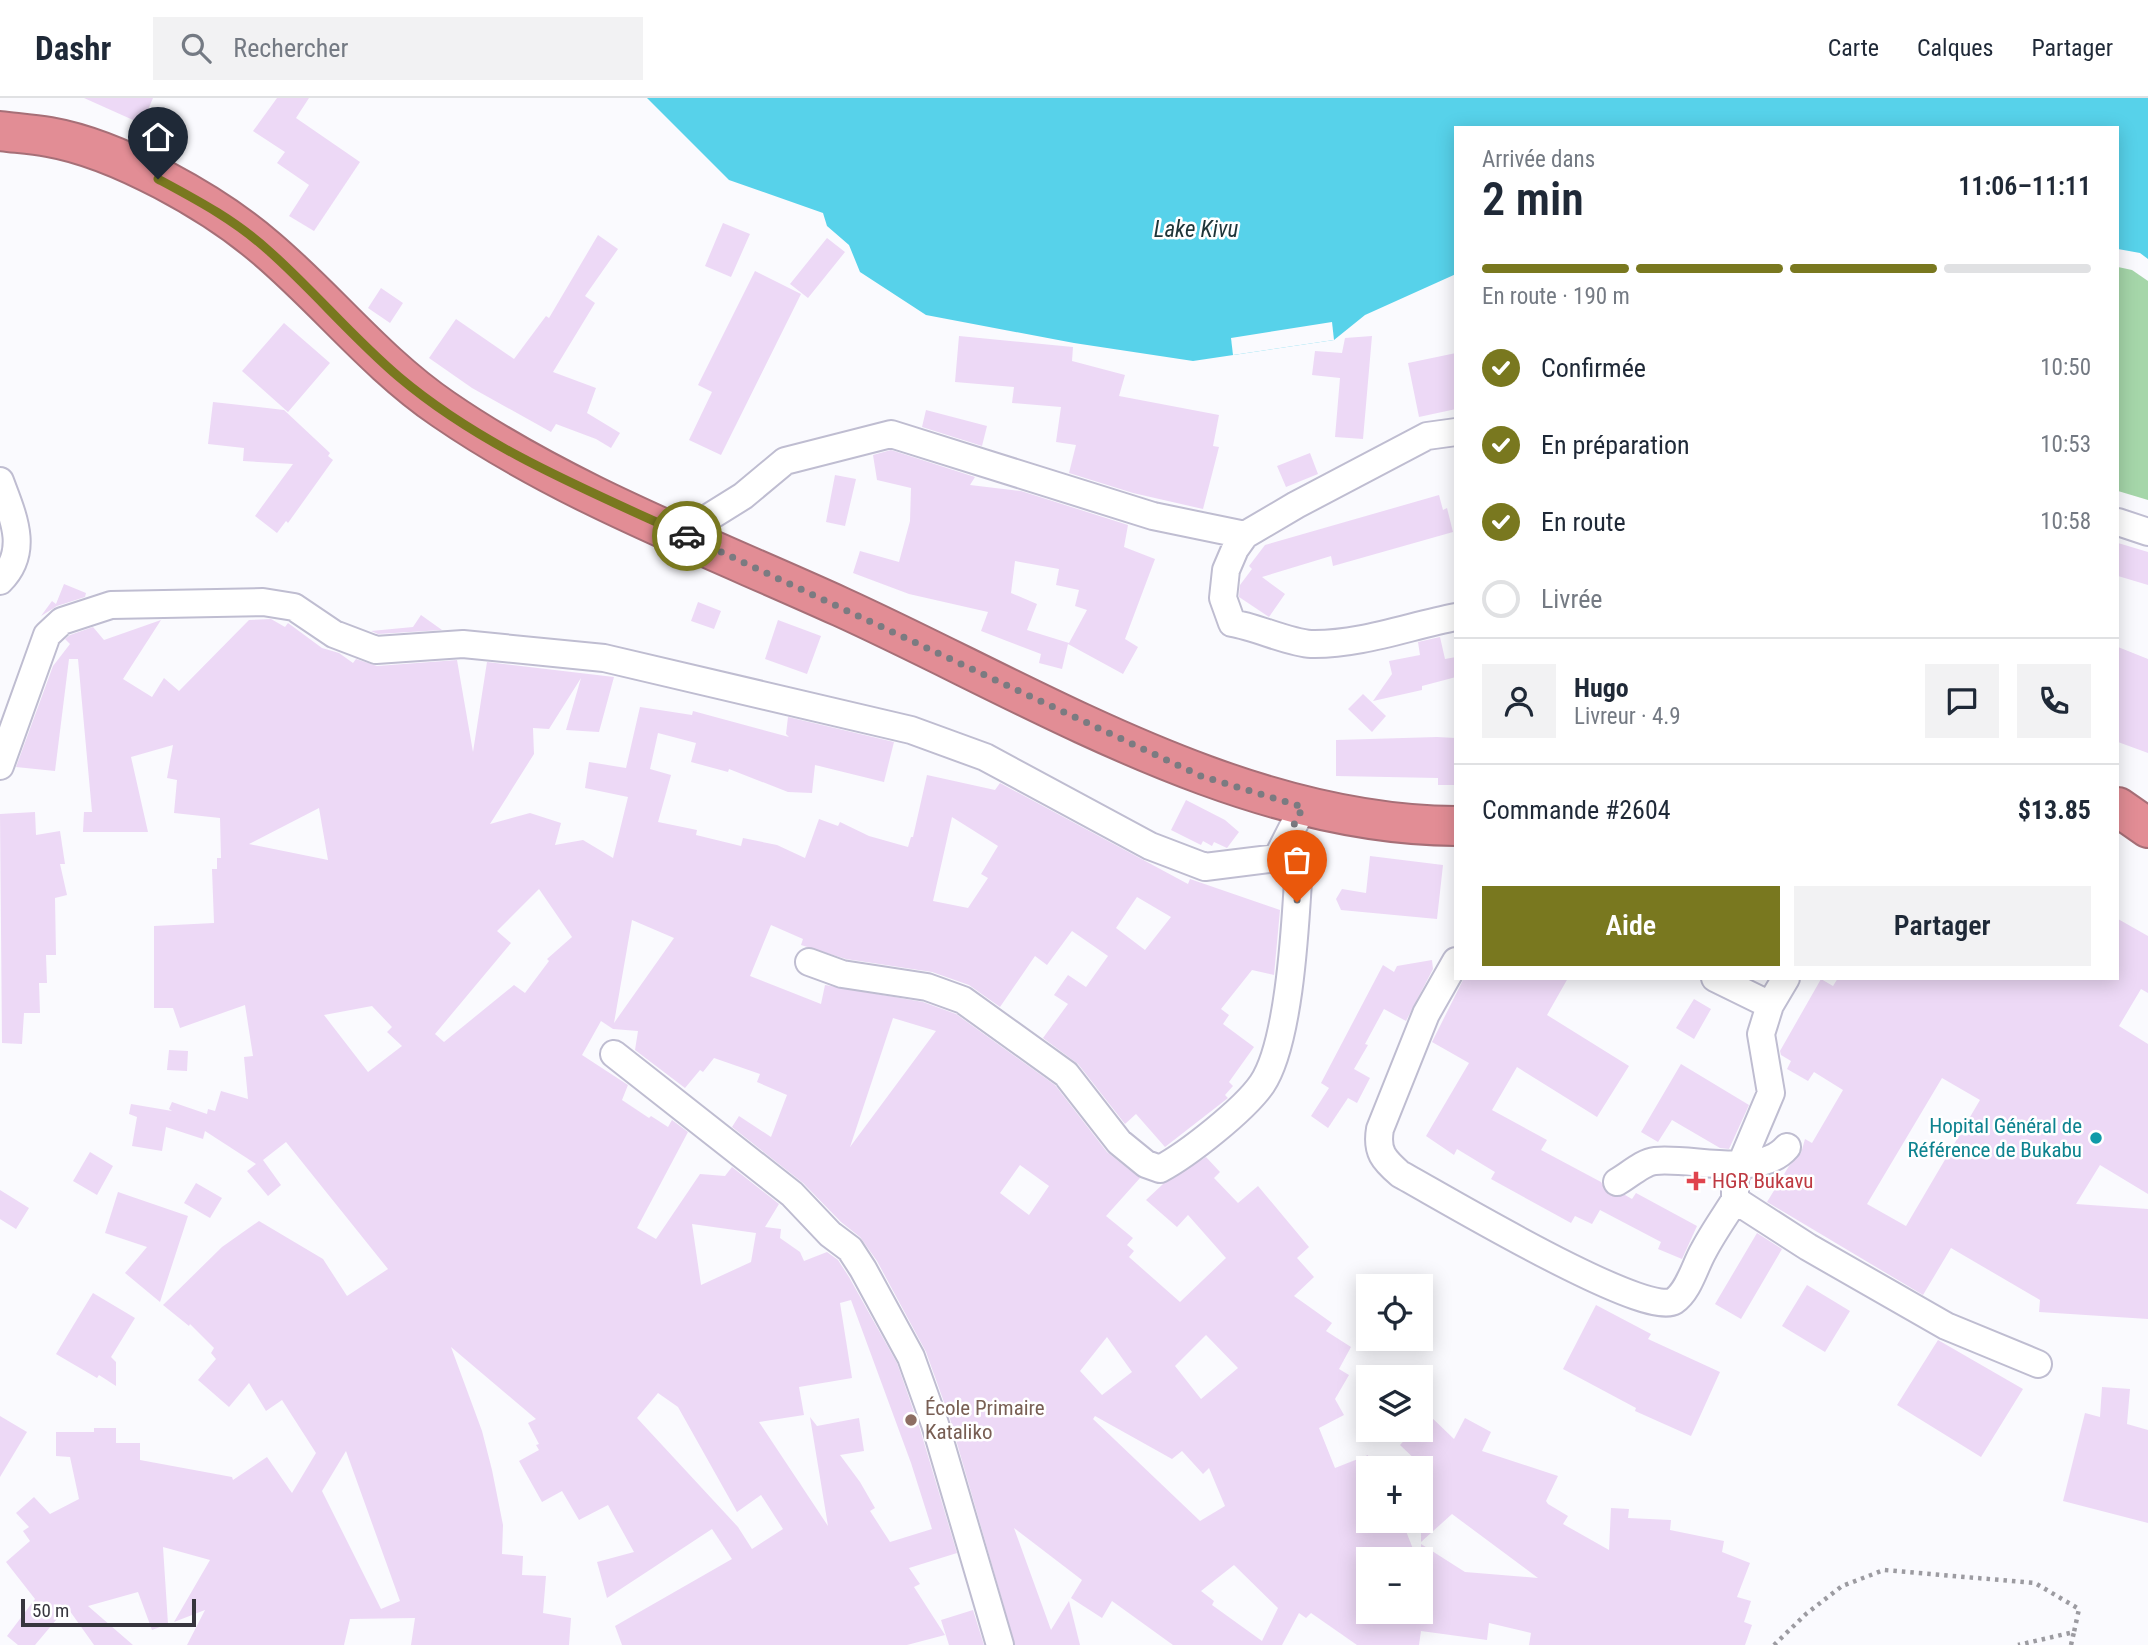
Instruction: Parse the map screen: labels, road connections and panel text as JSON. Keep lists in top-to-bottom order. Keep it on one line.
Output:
{"water":["Lake Kivu"],"places":{"other":["Hopital Général de Référence de Bukabu","École Primaire Kataliko"],"health":["HGR Bukavu"]},"scale_bar":"50 m","page":{"header":"Dashr","search":"Rechercher","nav":["Carte","Calques","Partager"],"heading":["2 min","Arrivée dans","11:06–11:11"],"panel":["Hugo","Livreur · 4.9","Commande #2604","$13.85"],"bar":"En route · 190 m","list":[["Confirmée","10:50"],["En préparation","10:53"],["En route","10:58"],"Livrée"],"buttons":["Aide","Partager"],"map_buttons":["+","−"],"scale":"50 m"}}
